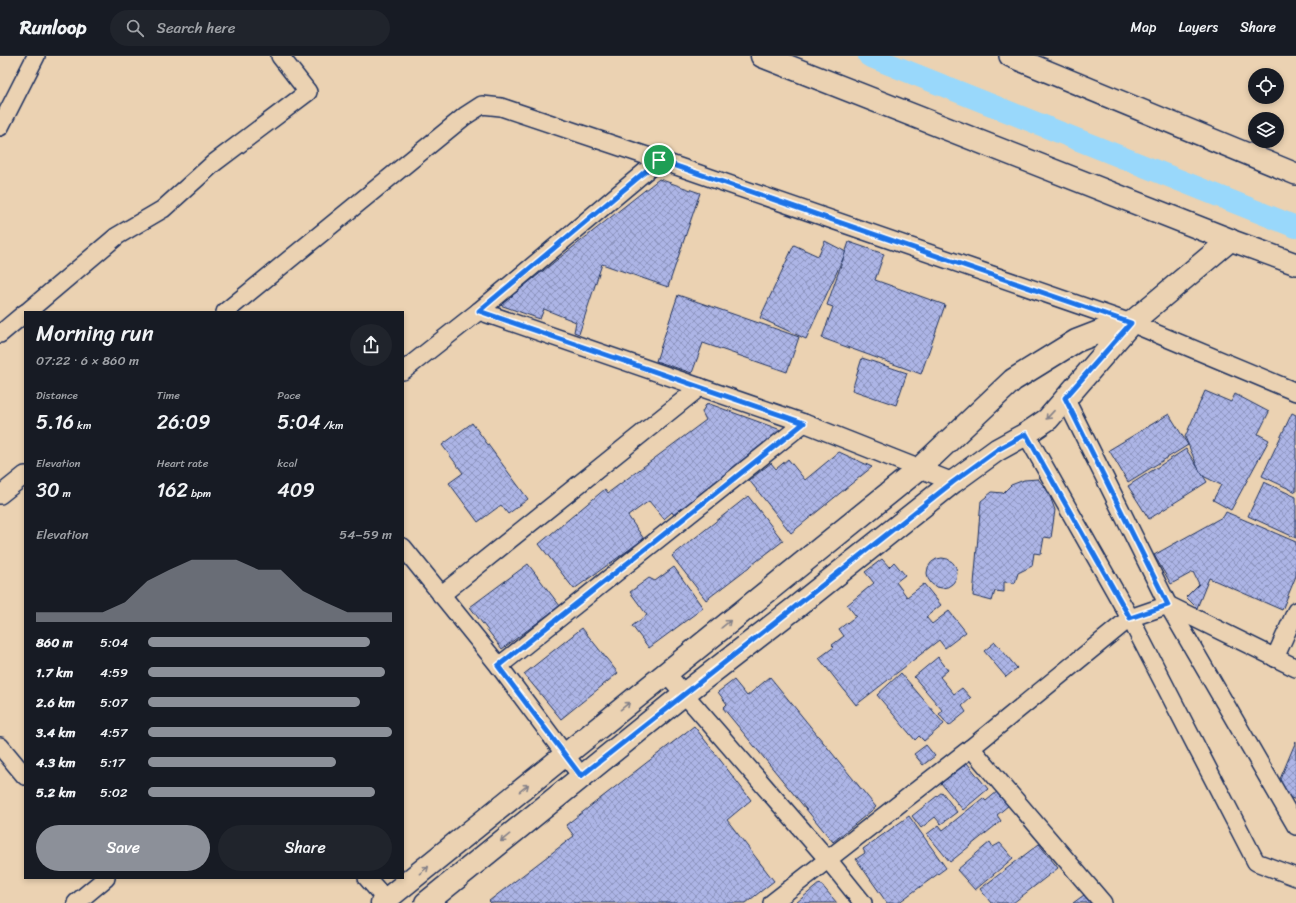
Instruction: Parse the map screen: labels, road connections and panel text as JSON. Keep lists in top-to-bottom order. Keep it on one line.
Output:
{"page":{"header":"Runloop","search":"Search here","nav":["Map","Layers","Share"],"heading":["Morning run","07:22 · 6 × 860 m"],"stats":[["Distance","5.16 km"],["Time","26:09"],["Pace","5:04 /km"],["Elevation","30 m"],["Heart rate","162 bpm"],["kcal","409"]],"chart":["Elevation","54–59 m"],"list":[{"name":"860 m","note":"5:04"},{"name":"1.7 km","note":"4:59"},{"name":"2.6 km","note":"5:07"},{"name":"3.4 km","note":"4:57"},{"name":"4.3 km","note":"5:17"},{"name":"5.2 km","note":"5:02"}],"buttons":["Save","Share"]}}
